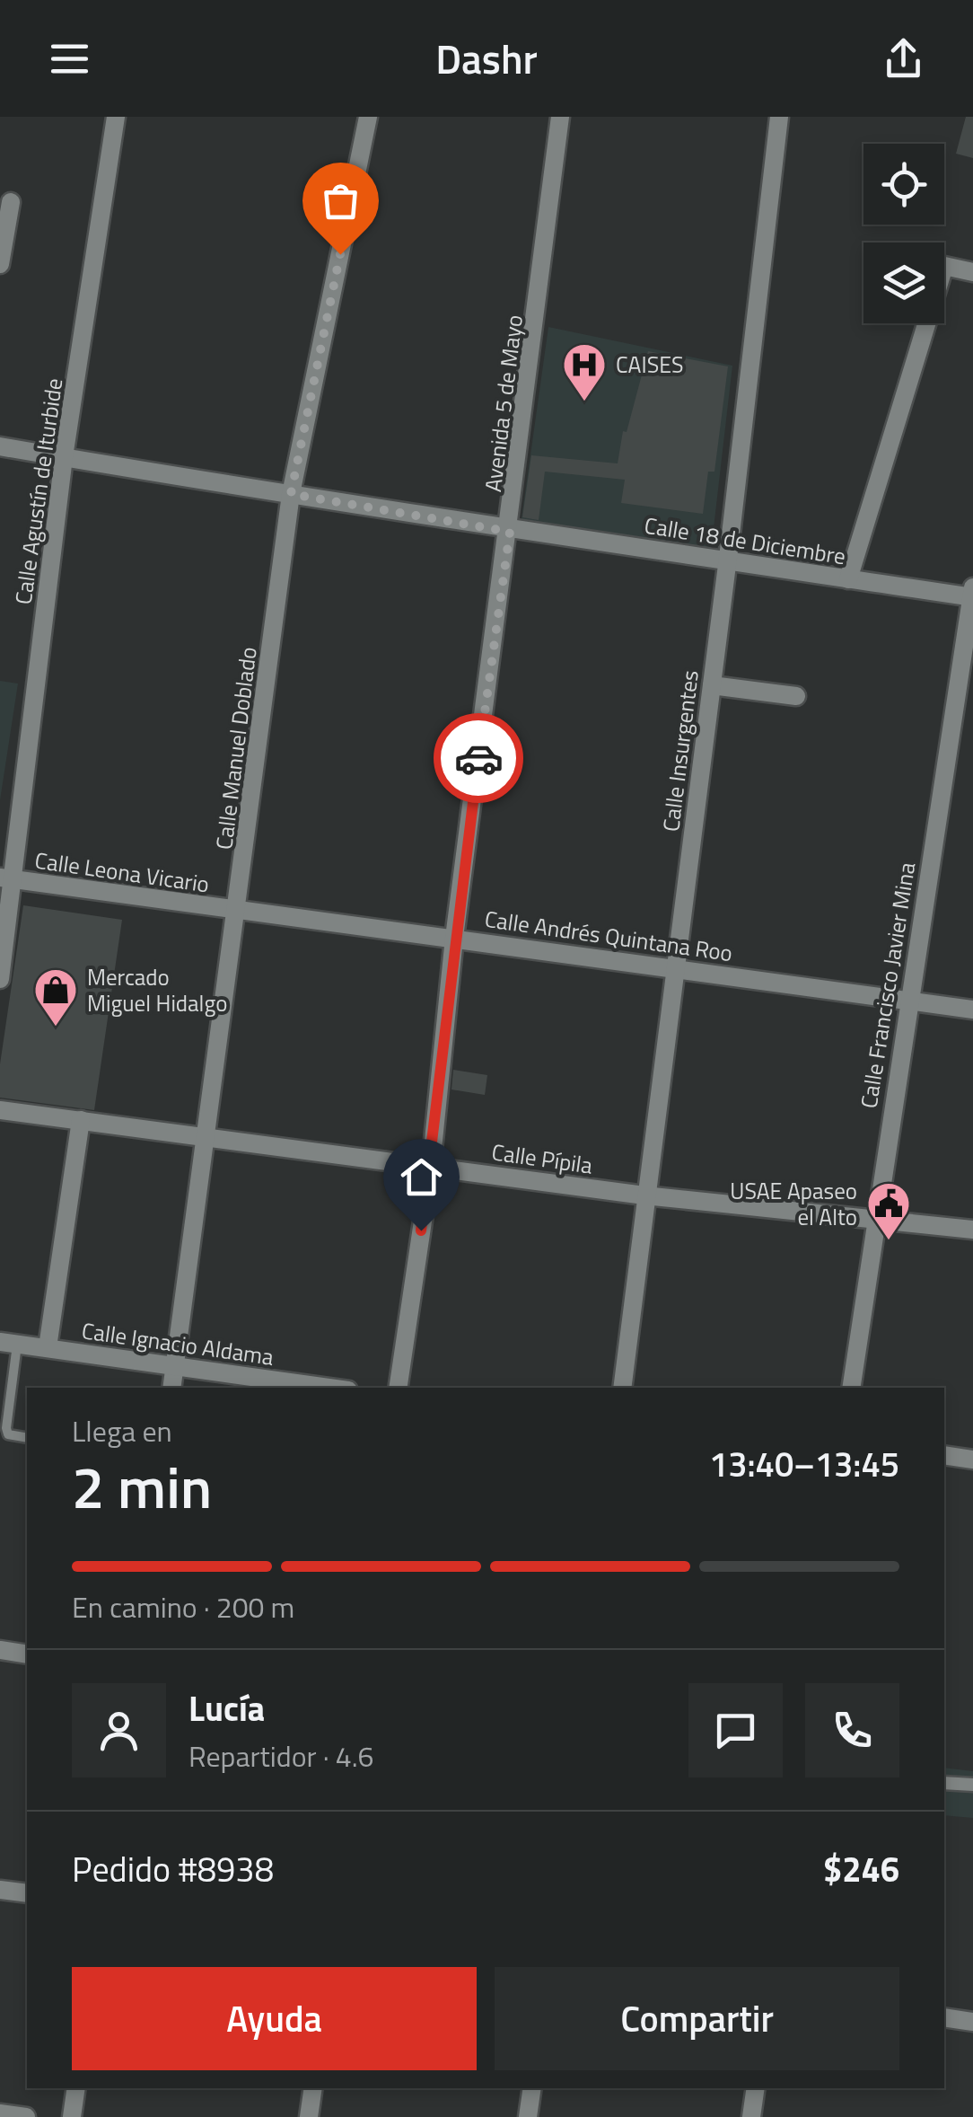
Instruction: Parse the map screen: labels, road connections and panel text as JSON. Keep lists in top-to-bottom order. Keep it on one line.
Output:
{"streets":{"street":["Avenida 5 de Mayo","Calle Agustín de Iturbide","Calle 18 de Diciembre","Calle Manuel Doblado","Calle Insurgentes","Calle Leona Vicario","Calle Andrés Quintana Roo","Calle Francisco Javier Mina","Calle Pípila","Calle Ignacio Aldama"]},"crossings":[["Avenida 5 de Mayo","Calle 18 de Diciembre"],["Avenida 5 de Mayo","Calle Andrés Quintana Roo"],["Avenida 5 de Mayo","Calle Pípila"],["Calle Agustín de Iturbide","Calle 18 de Diciembre"],["Calle Agustín de Iturbide","Calle Leona Vicario"],["Calle 18 de Diciembre","Calle Manuel Doblado"],["Calle 18 de Diciembre","Calle Insurgentes"],["Calle 18 de Diciembre","Calle Francisco Javier Mina"],["Calle Manuel Doblado","Calle Leona Vicario"],["Calle Manuel Doblado","Calle Andrés Quintana Roo"],["Calle Manuel Doblado","Calle Pípila"],["Calle Manuel Doblado","Calle Ignacio Aldama"],["Calle Insurgentes","Calle Andrés Quintana Roo"],["Calle Insurgentes","Calle Pípila"],["Calle Leona Vicario","Calle Andrés Quintana Roo"],["Calle Andrés Quintana Roo","Calle Francisco Javier Mina"],["Calle Francisco Javier Mina","Calle Pípila"]],"places":{"hospital":["CAISES"],"shop":["Mercado Miguel Hidalgo"],"public building":["USAE Apaseo el Alto"]},"page":{"header":"Dashr","heading":["2 min","Llega en","13:40–13:45"],"panel":["Lucía","Repartidor · 4.6","Pedido #8938","$246"],"bar":"En camino · 200 m","buttons":["Ayuda","Compartir"]}}
